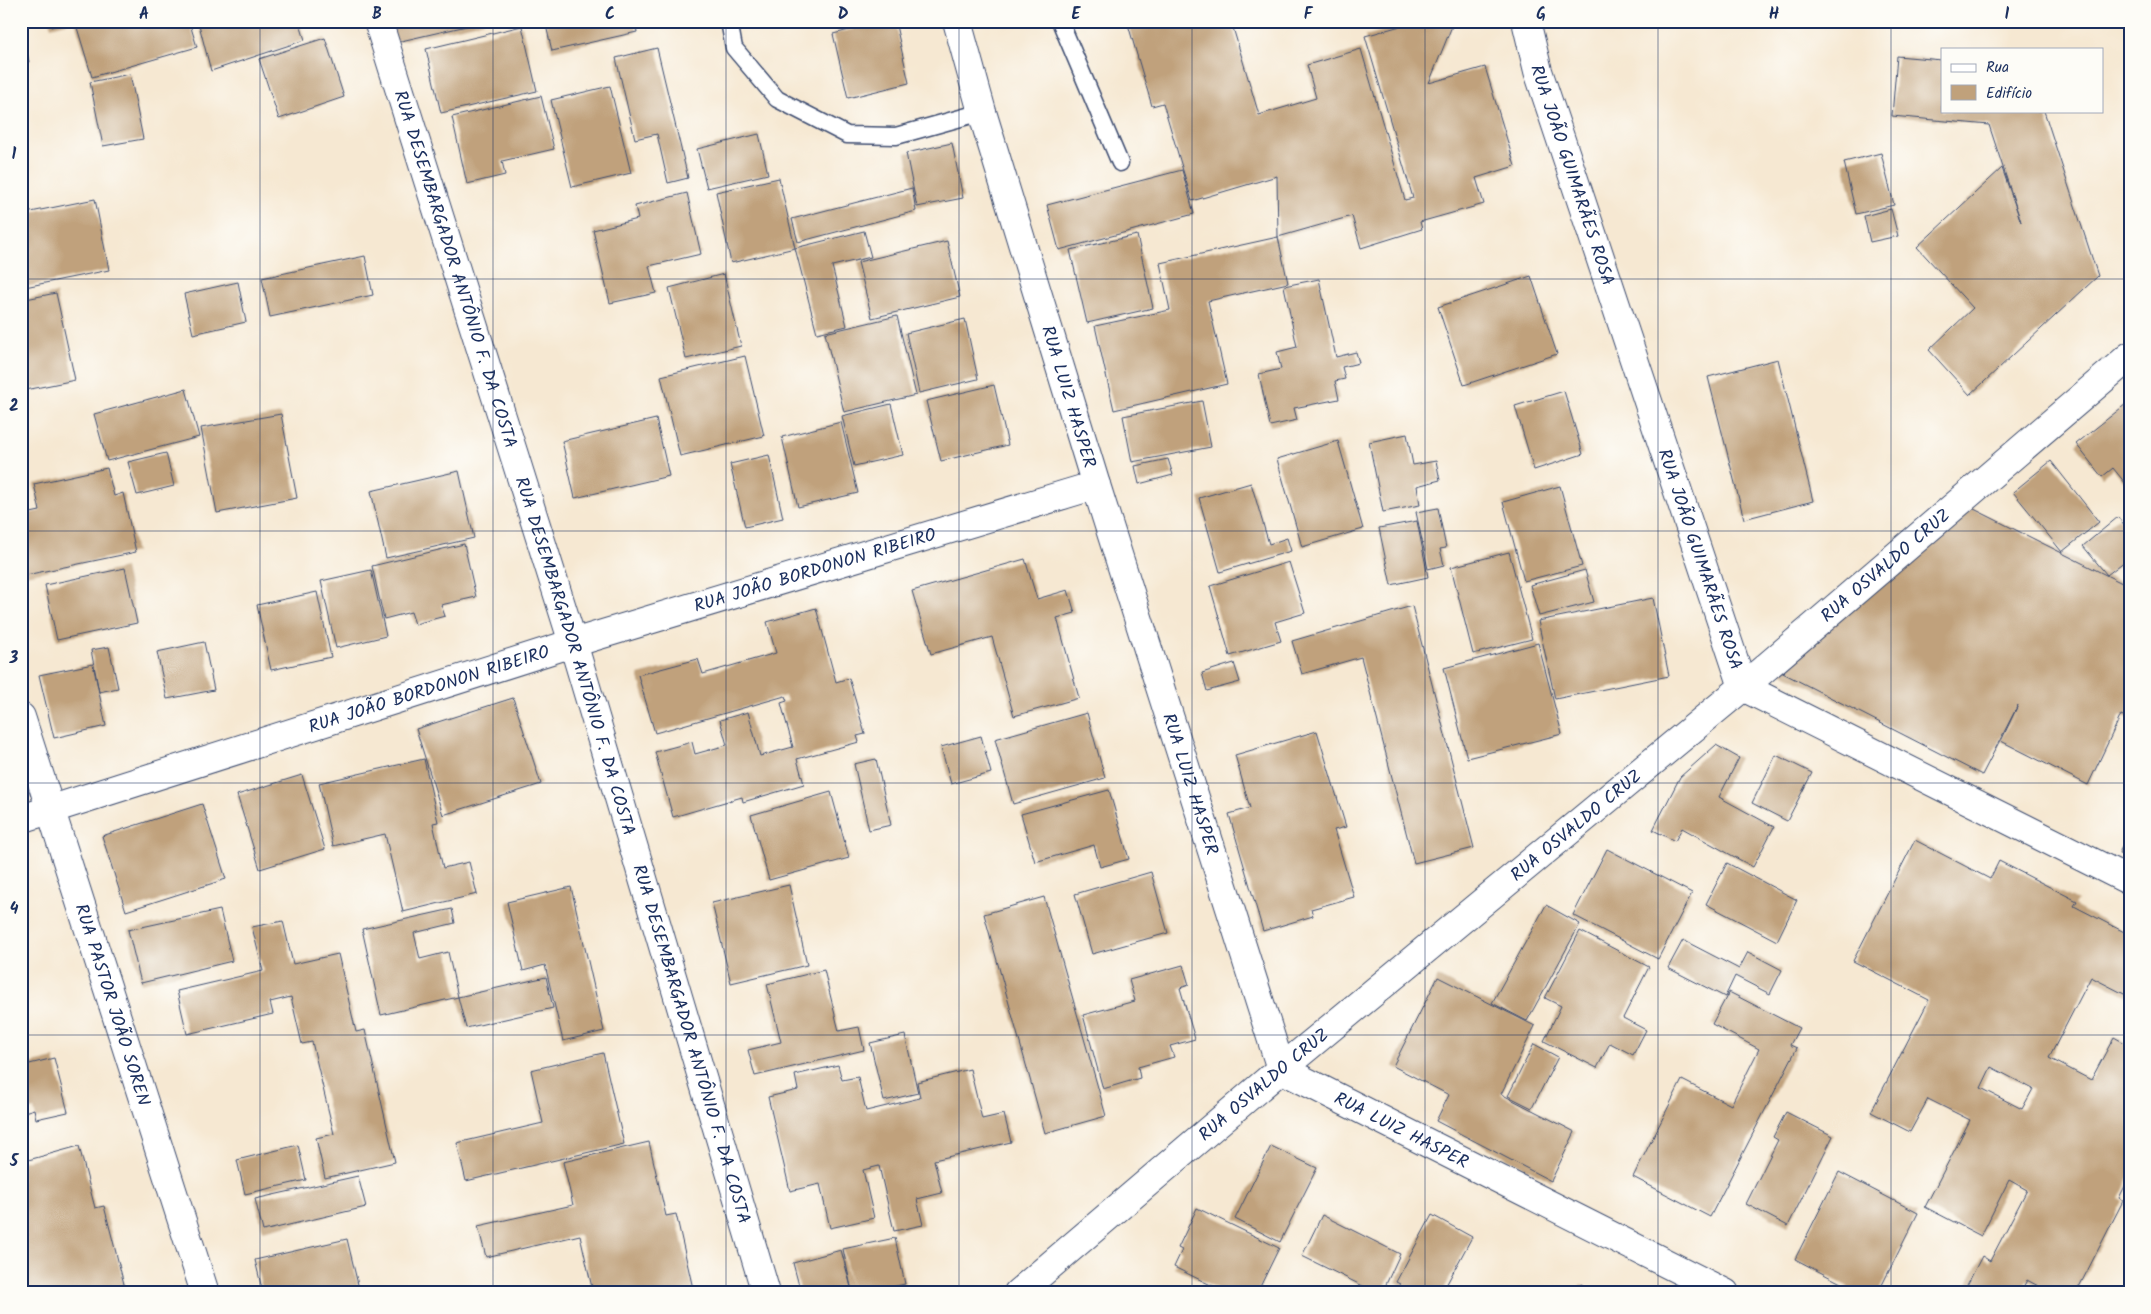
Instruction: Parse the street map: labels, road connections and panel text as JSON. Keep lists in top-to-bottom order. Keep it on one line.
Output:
{"streets":{"street":["RUA JOÃO GUIMARÃES ROSA","RUA DESEMBARGADOR ANTÔNIO F. DA COSTA","RUA LUIZ HASPER","RUA OSVALDO CRUZ","RUA JOÃO BORDONON RIBEIRO","RUA PASTOR JOÃO SOREN"]},"crossings":[["RUA JOÃO GUIMARÃES ROSA","RUA OSVALDO CRUZ"],["RUA DESEMBARGADOR ANTÔNIO F. DA COSTA","RUA JOÃO BORDONON RIBEIRO"],["RUA LUIZ HASPER","RUA OSVALDO CRUZ"],["RUA LUIZ HASPER","RUA JOÃO BORDONON RIBEIRO"],["RUA JOÃO BORDONON RIBEIRO","RUA PASTOR JOÃO SOREN"]],"legend":["Rua","Edifício"],"grid":{"columns":["A","B","C","D","E","F","G","H","I"],"rows":["1","2","3","4","5"]}}
